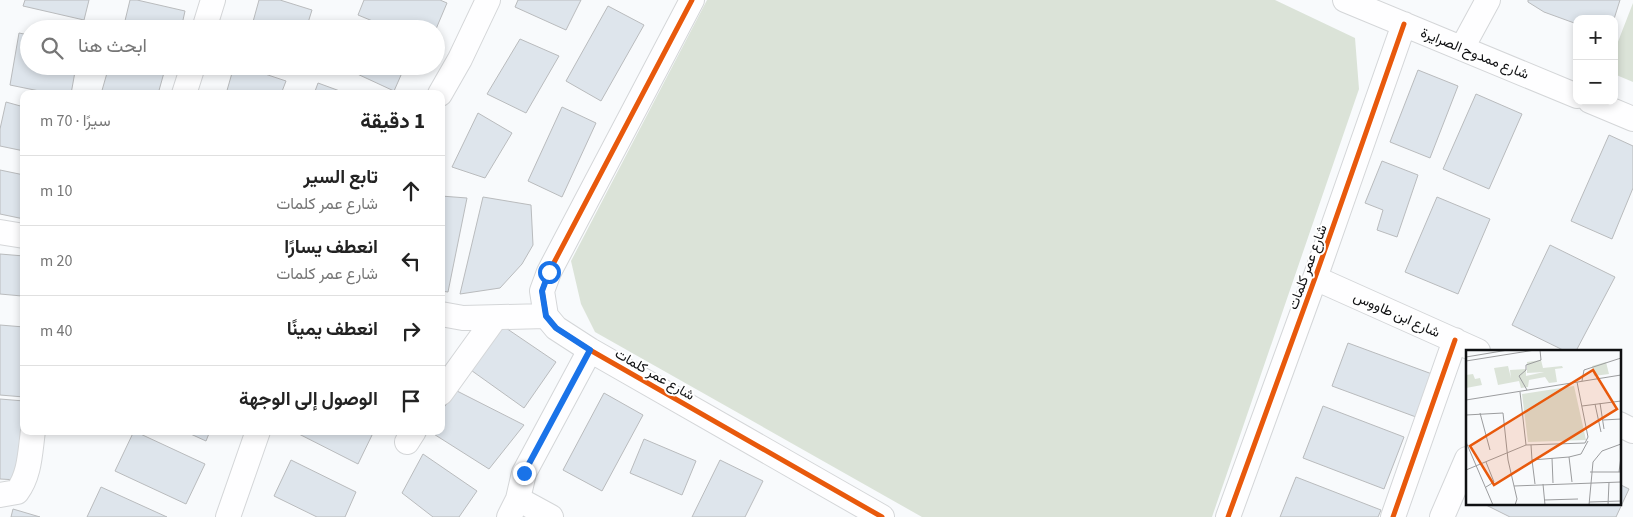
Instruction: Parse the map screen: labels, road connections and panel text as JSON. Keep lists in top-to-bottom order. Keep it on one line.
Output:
{"streets":{"street":["شارع ممدوح الصرايرة","شارع عمر كلمات","شارع ابن طاووس"]},"crossings":[["شارع ممدوح الصرايرة","شارع عمر كلمات"],["شارع عمر كلمات","شارع ابن طاووس"]],"page":{"map_buttons":["+","−"],"search":"ابحث هنا","heading":["1 دقيقة","سيرًا · 70 m"],"list":[["تابع السير","شارع عمر كلمات","10 m"],["انعطف يسارًا","شارع عمر كلمات","20 m"],["انعطف يمينًا","40 m"],"الوصول إلى الوجهة"]}}
